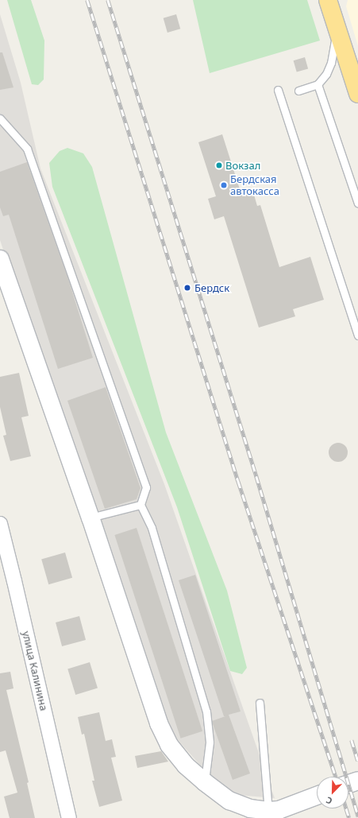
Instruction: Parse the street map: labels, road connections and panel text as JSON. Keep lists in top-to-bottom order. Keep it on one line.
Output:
{"streets":{"street":["улица Калинина"]},"places":["Вокзал","Бердская автокасса","Бердск"],"north":"bottom left"}
